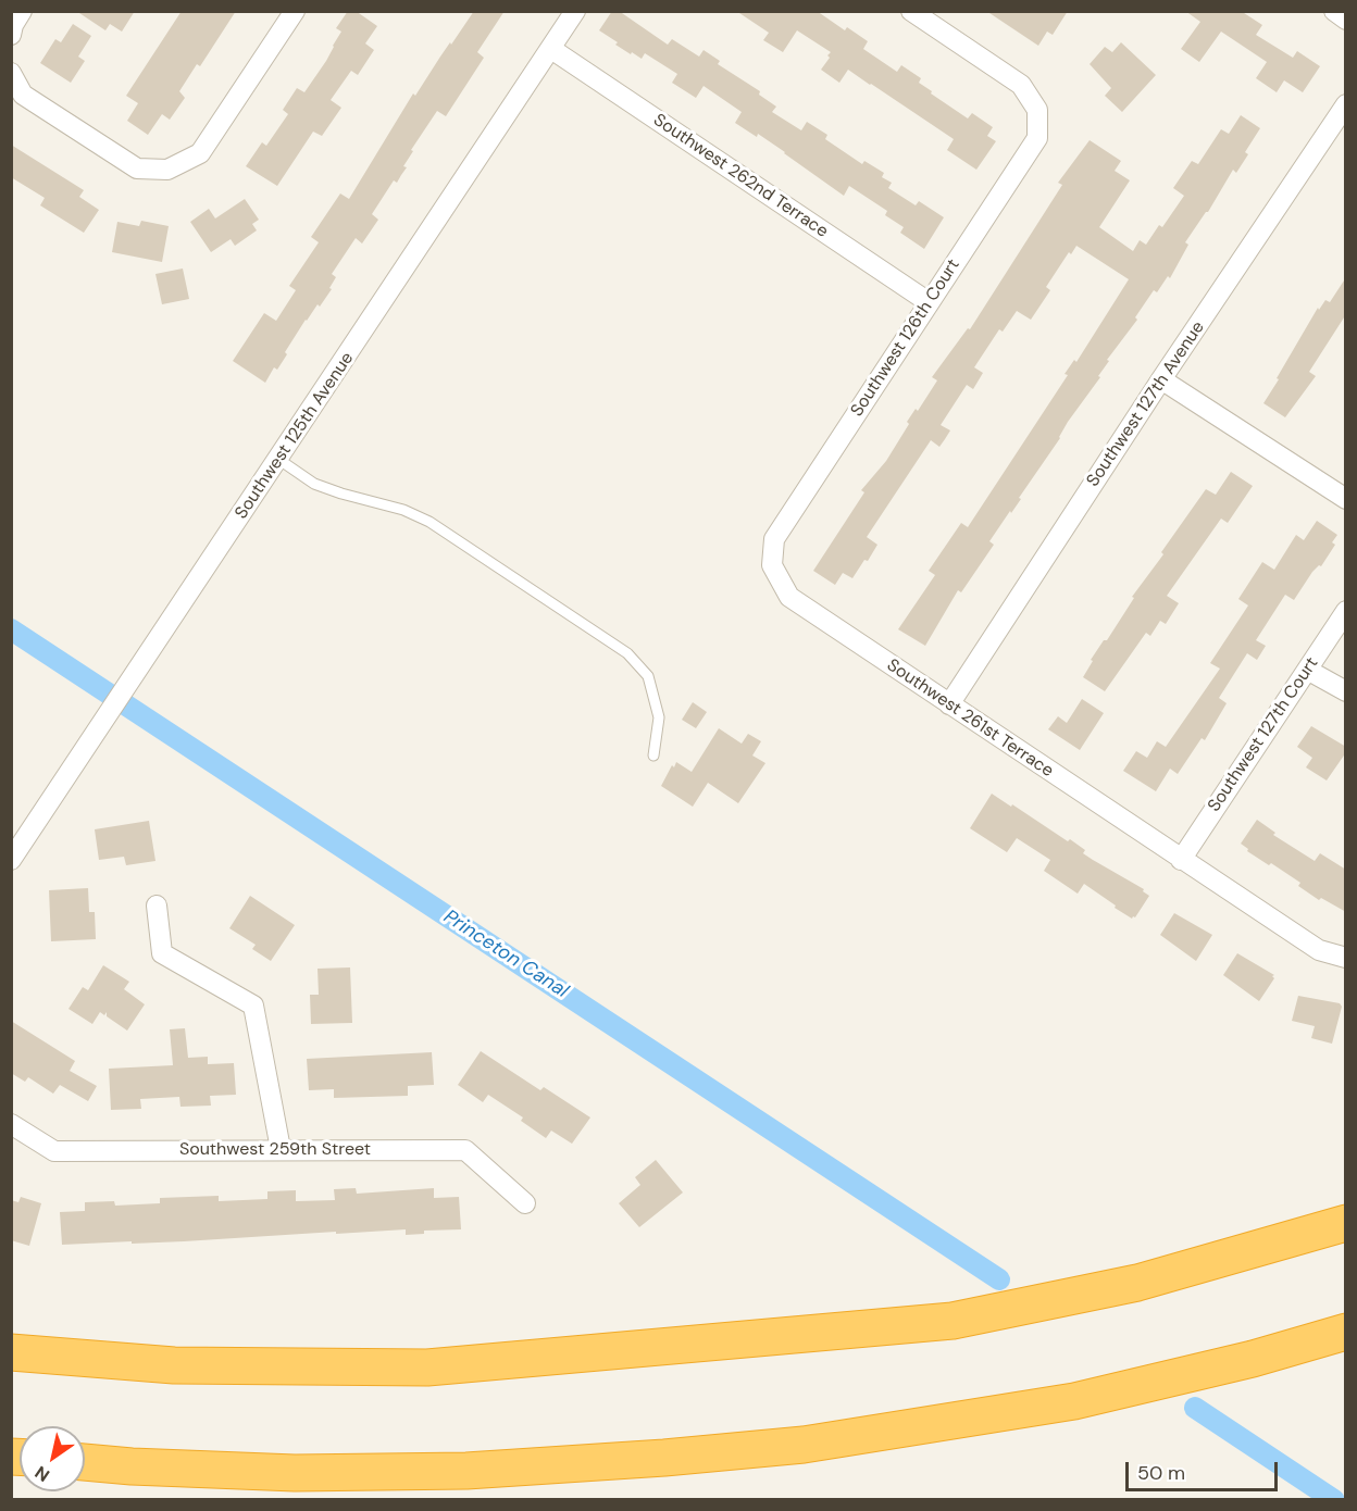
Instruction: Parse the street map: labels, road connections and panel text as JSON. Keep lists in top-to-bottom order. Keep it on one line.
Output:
{"streets":{"street":["Southwest 262nd Terrace","Southwest 126th Court","Southwest 127th Avenue","Southwest 125th Avenue","Southwest 261st Terrace","Southwest 127th Court","Southwest 259th Street"]},"crossings":[["Southwest 262nd Terrace","Southwest 126th Court"],["Southwest 262nd Terrace","Southwest 125th Avenue"],["Southwest 126th Court","Southwest 261st Terrace"],["Southwest 127th Avenue","Southwest 261st Terrace"],["Southwest 261st Terrace","Southwest 127th Court"]],"water":["Princeton Canal"],"scale_bar":"50 m","north":"bottom left"}
